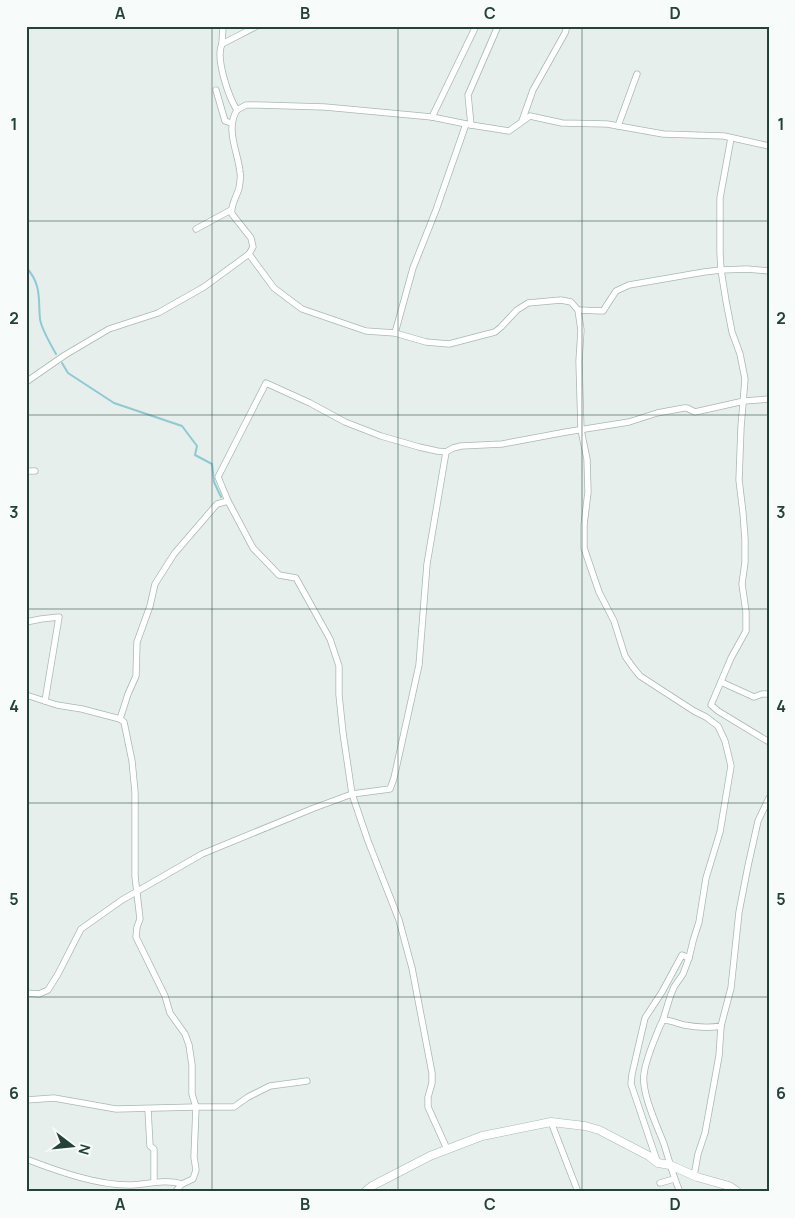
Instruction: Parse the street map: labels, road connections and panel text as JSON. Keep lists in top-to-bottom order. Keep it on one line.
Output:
{"north":"right","grid":{"columns":["A","B","C","D"],"rows":["1","2","3","4","5","6"]}}
